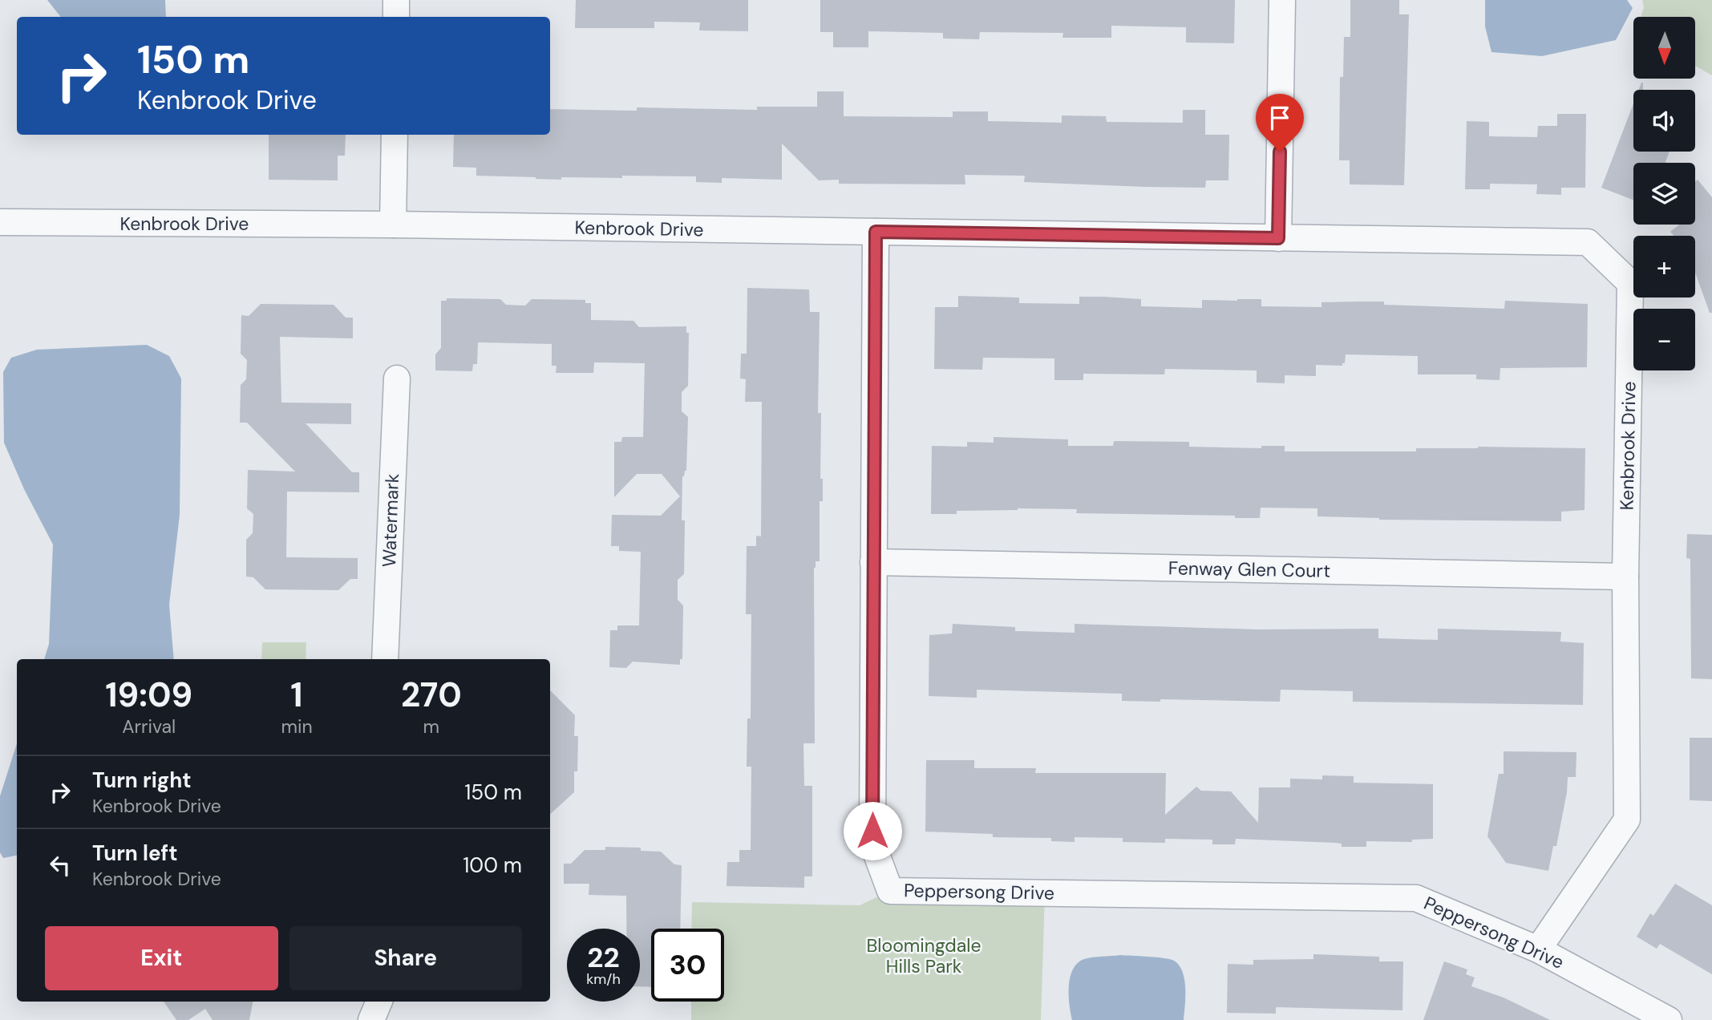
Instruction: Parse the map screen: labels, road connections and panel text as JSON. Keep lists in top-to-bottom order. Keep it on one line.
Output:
{"streets":{"street":["Kenbrook Drive","Watermark","Fenway Glen Court","Peppersong Drive"]},"crossings":[["Kenbrook Drive","Fenway Glen Court"],["Kenbrook Drive","Peppersong Drive"],["Fenway Glen Court","Peppersong Drive"]],"parks":["Bloomingdale Hills Park"],"north":"bottom","page":{"map_buttons":["+","−"],"turn":["150 m","Kenbrook Drive"],"eta":["19:09","Arrival","1","min","270","m"],"list":[{"name":"Turn right","note":"Kenbrook Drive","value":"150 m"},{"name":"Turn left","note":"Kenbrook Drive","value":"100 m"}],"buttons":["Exit","Share"],"speed":"22 km/h","limit":"30"}}
